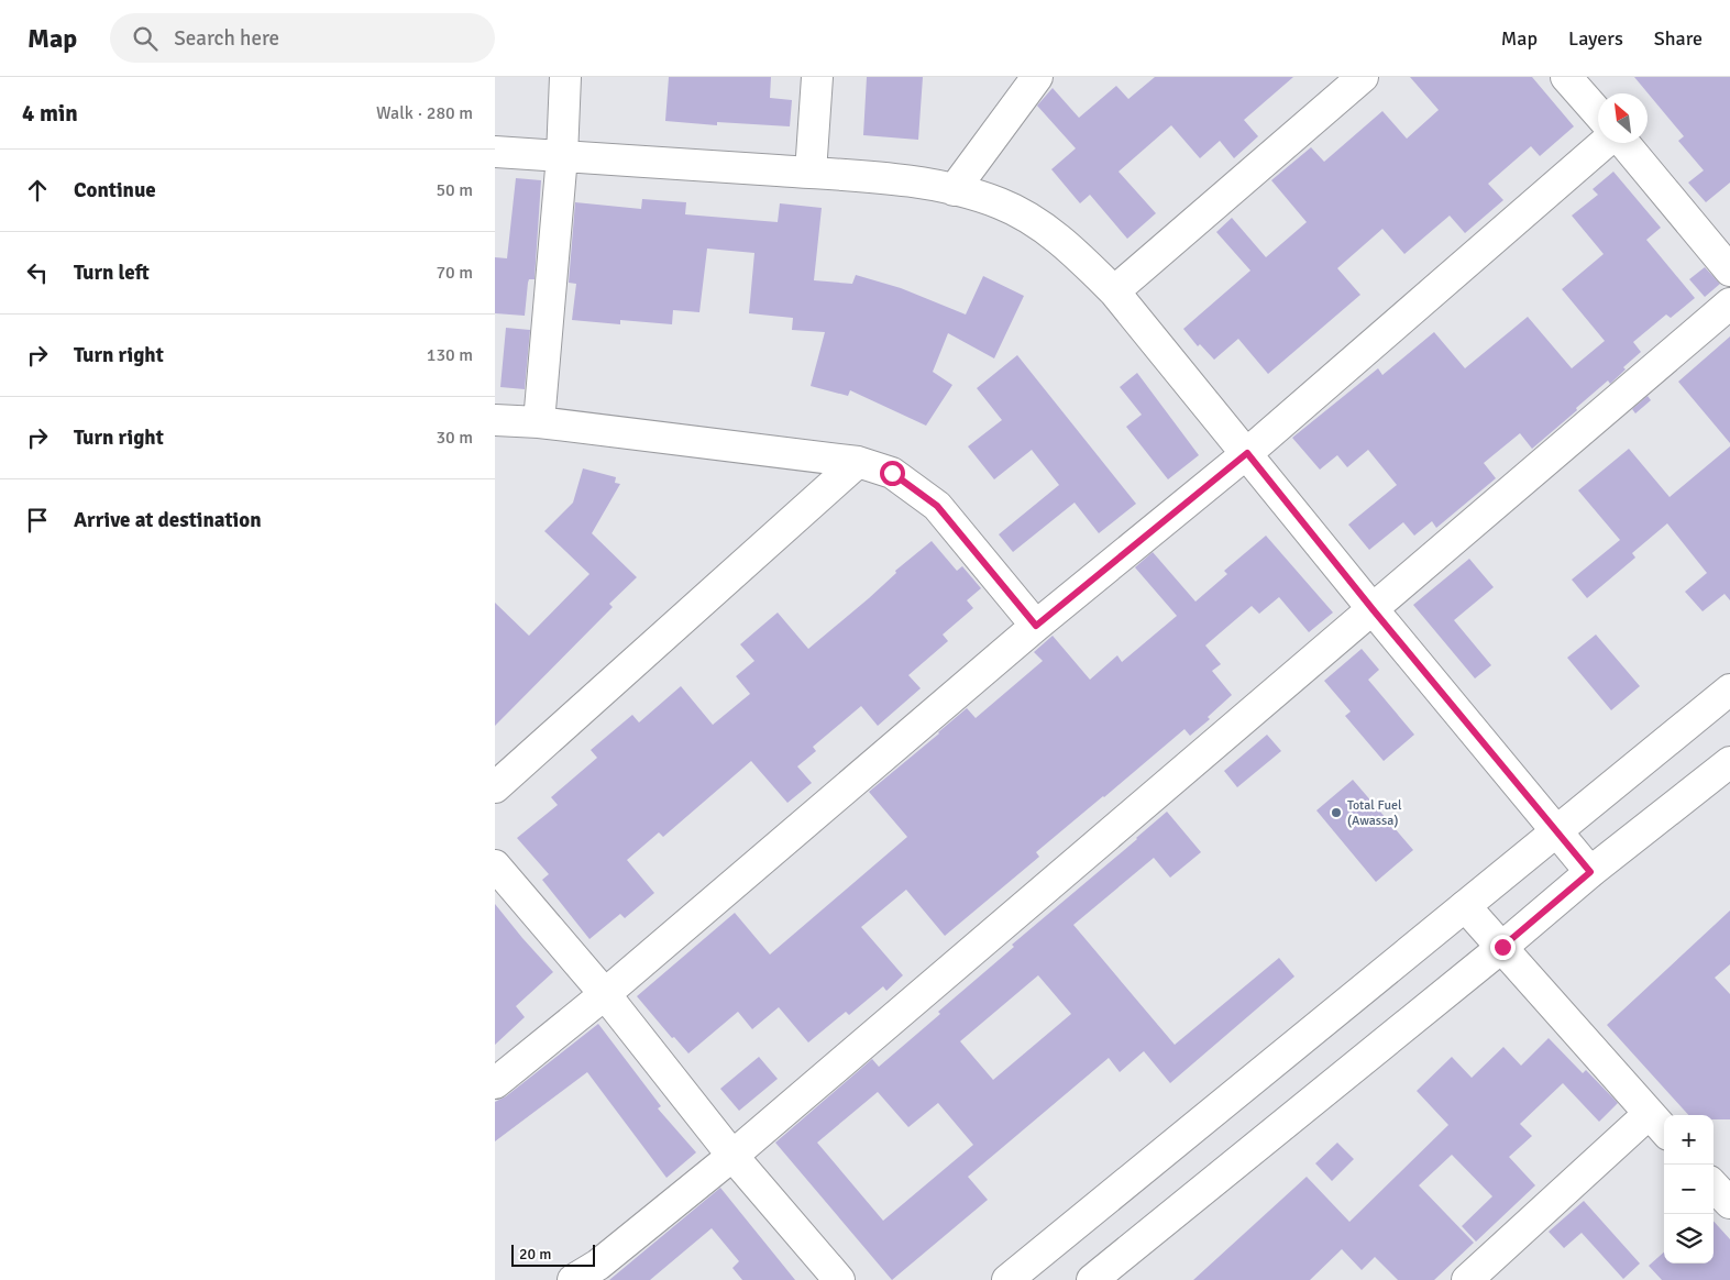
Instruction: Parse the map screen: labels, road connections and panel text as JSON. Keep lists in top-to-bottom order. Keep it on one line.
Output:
{"places":["Total Fuel (Awassa)"],"scale_bar":"20 m","north":"top left","page":{"header":"Map","search":"Search here","nav":["Map","Layers","Share"],"heading":["4 min","Walk · 280 m"],"list":[["Continue","50 m"],["Turn left","70 m"],["Turn right","130 m"],["Turn right","30 m"],"Arrive at destination"],"map_buttons":["+","−"],"scale":"20 m"}}
